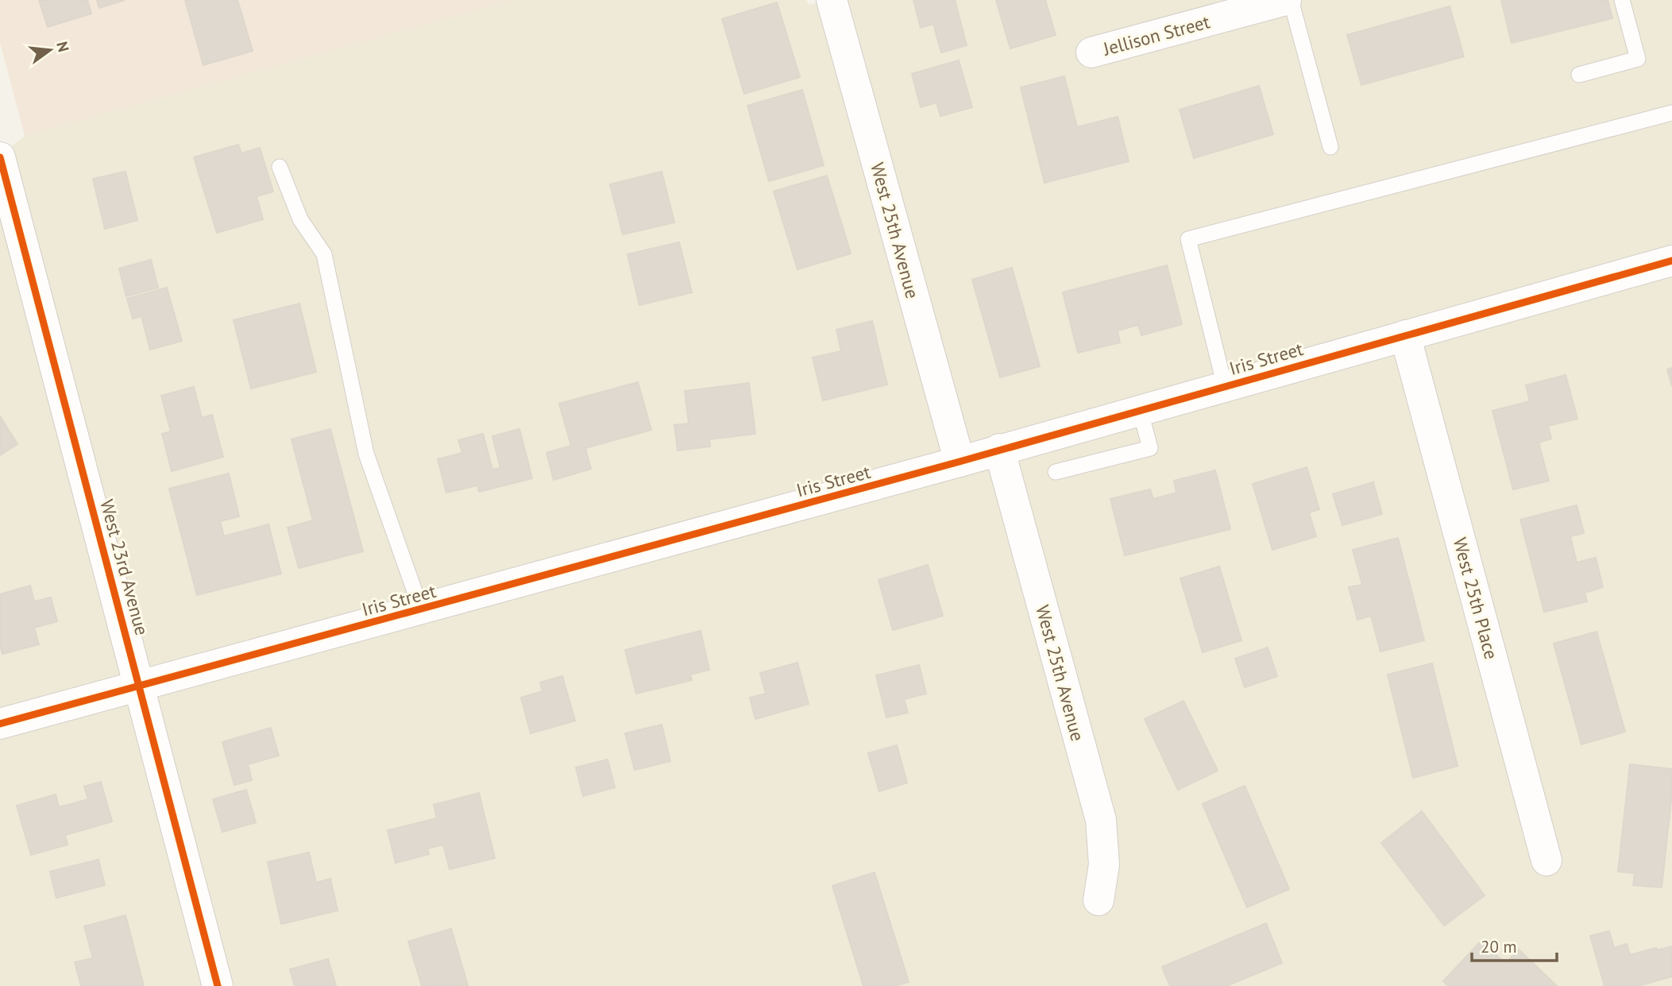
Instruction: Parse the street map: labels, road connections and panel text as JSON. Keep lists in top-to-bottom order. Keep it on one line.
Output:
{"streets":{"street":["Jellison Street","West 25th Avenue","Iris Street","West 23rd Avenue","West 25th Place"]},"crossings":[["West 25th Avenue","Iris Street"],["Iris Street","West 23rd Avenue"],["Iris Street","West 25th Place"]],"scale_bar":"20 m","north":"right"}
